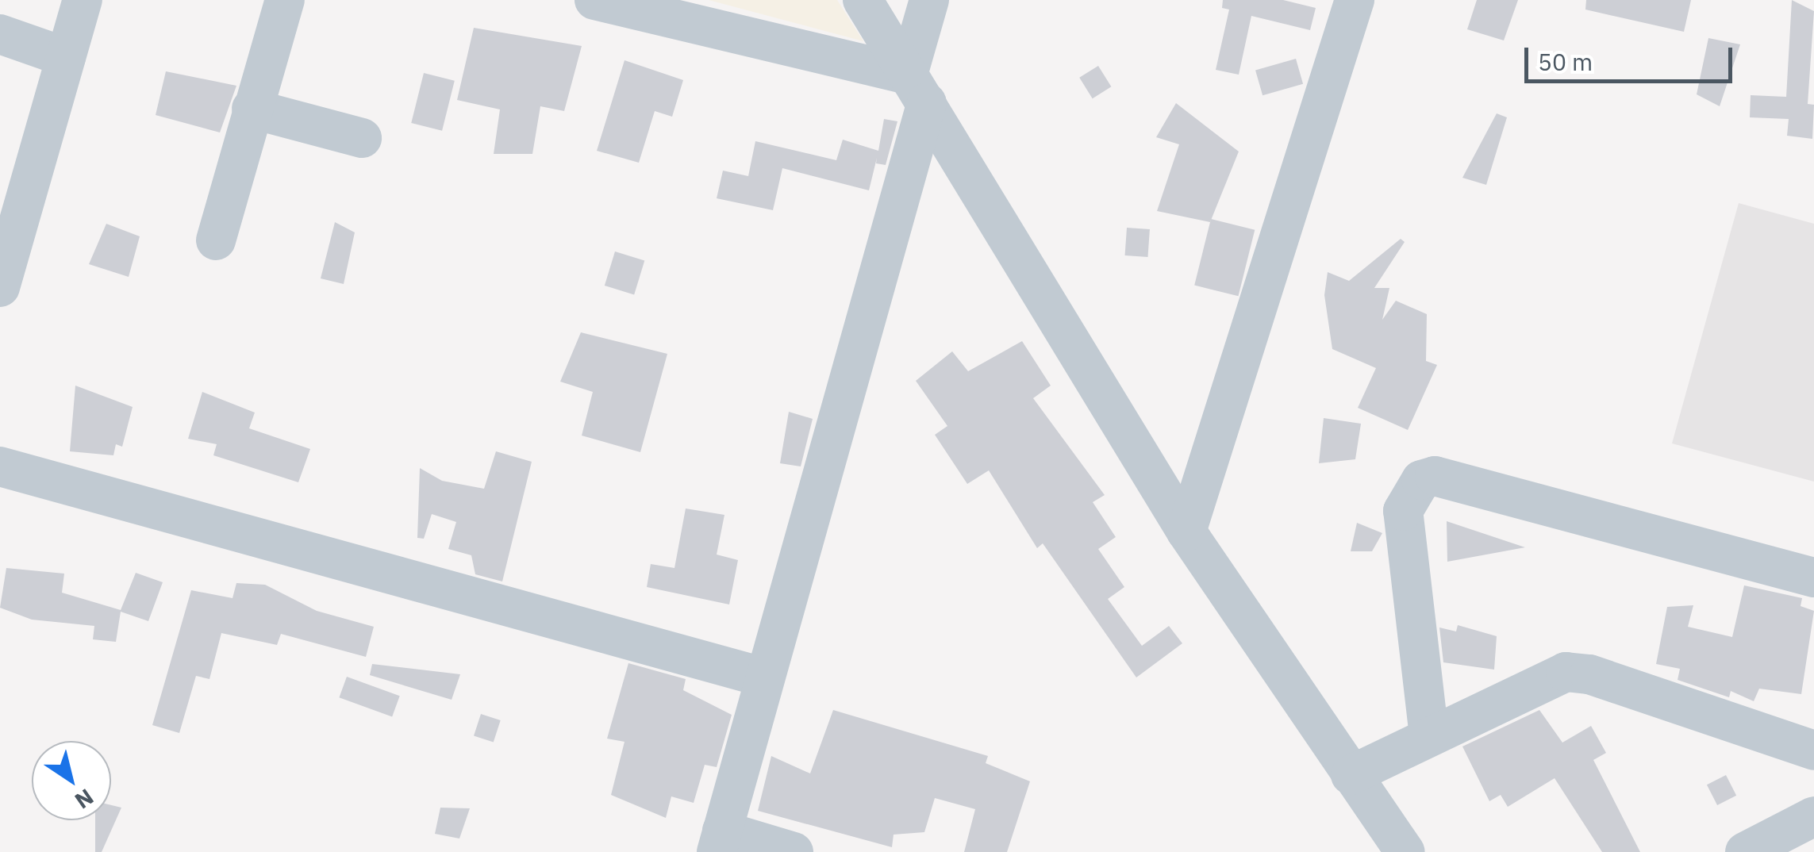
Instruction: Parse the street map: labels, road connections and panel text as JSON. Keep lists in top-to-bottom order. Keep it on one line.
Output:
{"scale_bar":"50 m","north":"bottom right"}
